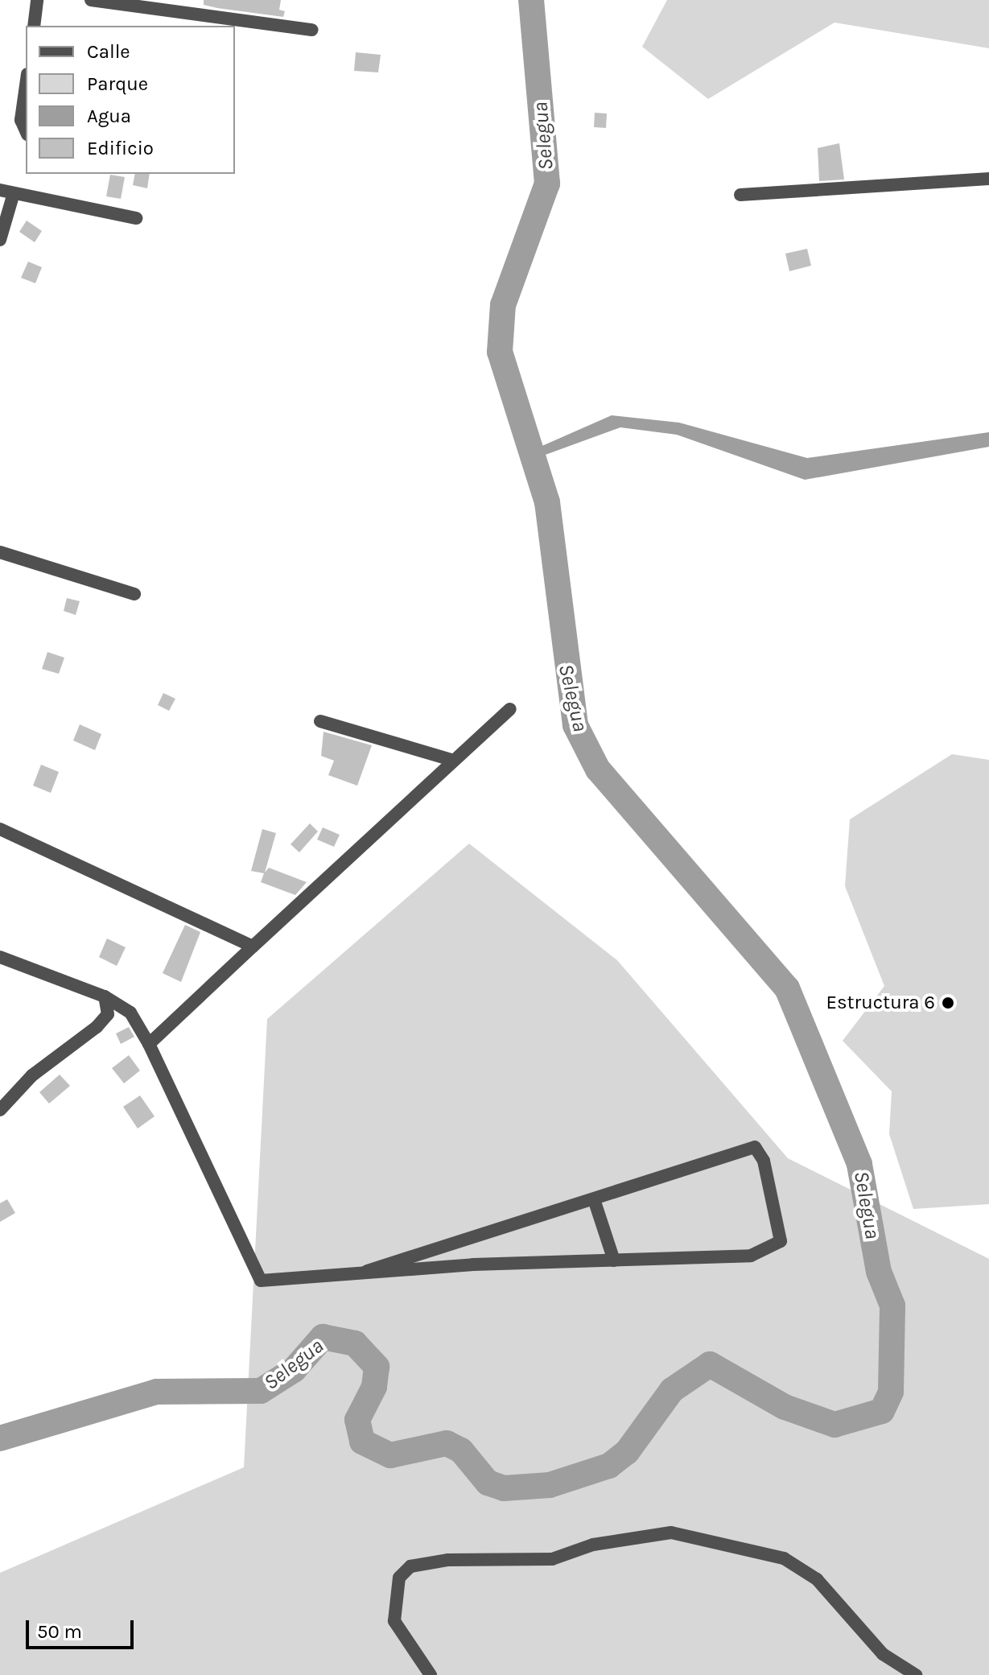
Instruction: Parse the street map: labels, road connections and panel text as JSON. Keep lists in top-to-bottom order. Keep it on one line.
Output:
{"water":["Selegua"],"places":["Estructura 6"],"legend":["Calle","Parque","Agua","Edificio"],"scale_bar":"50 m"}
